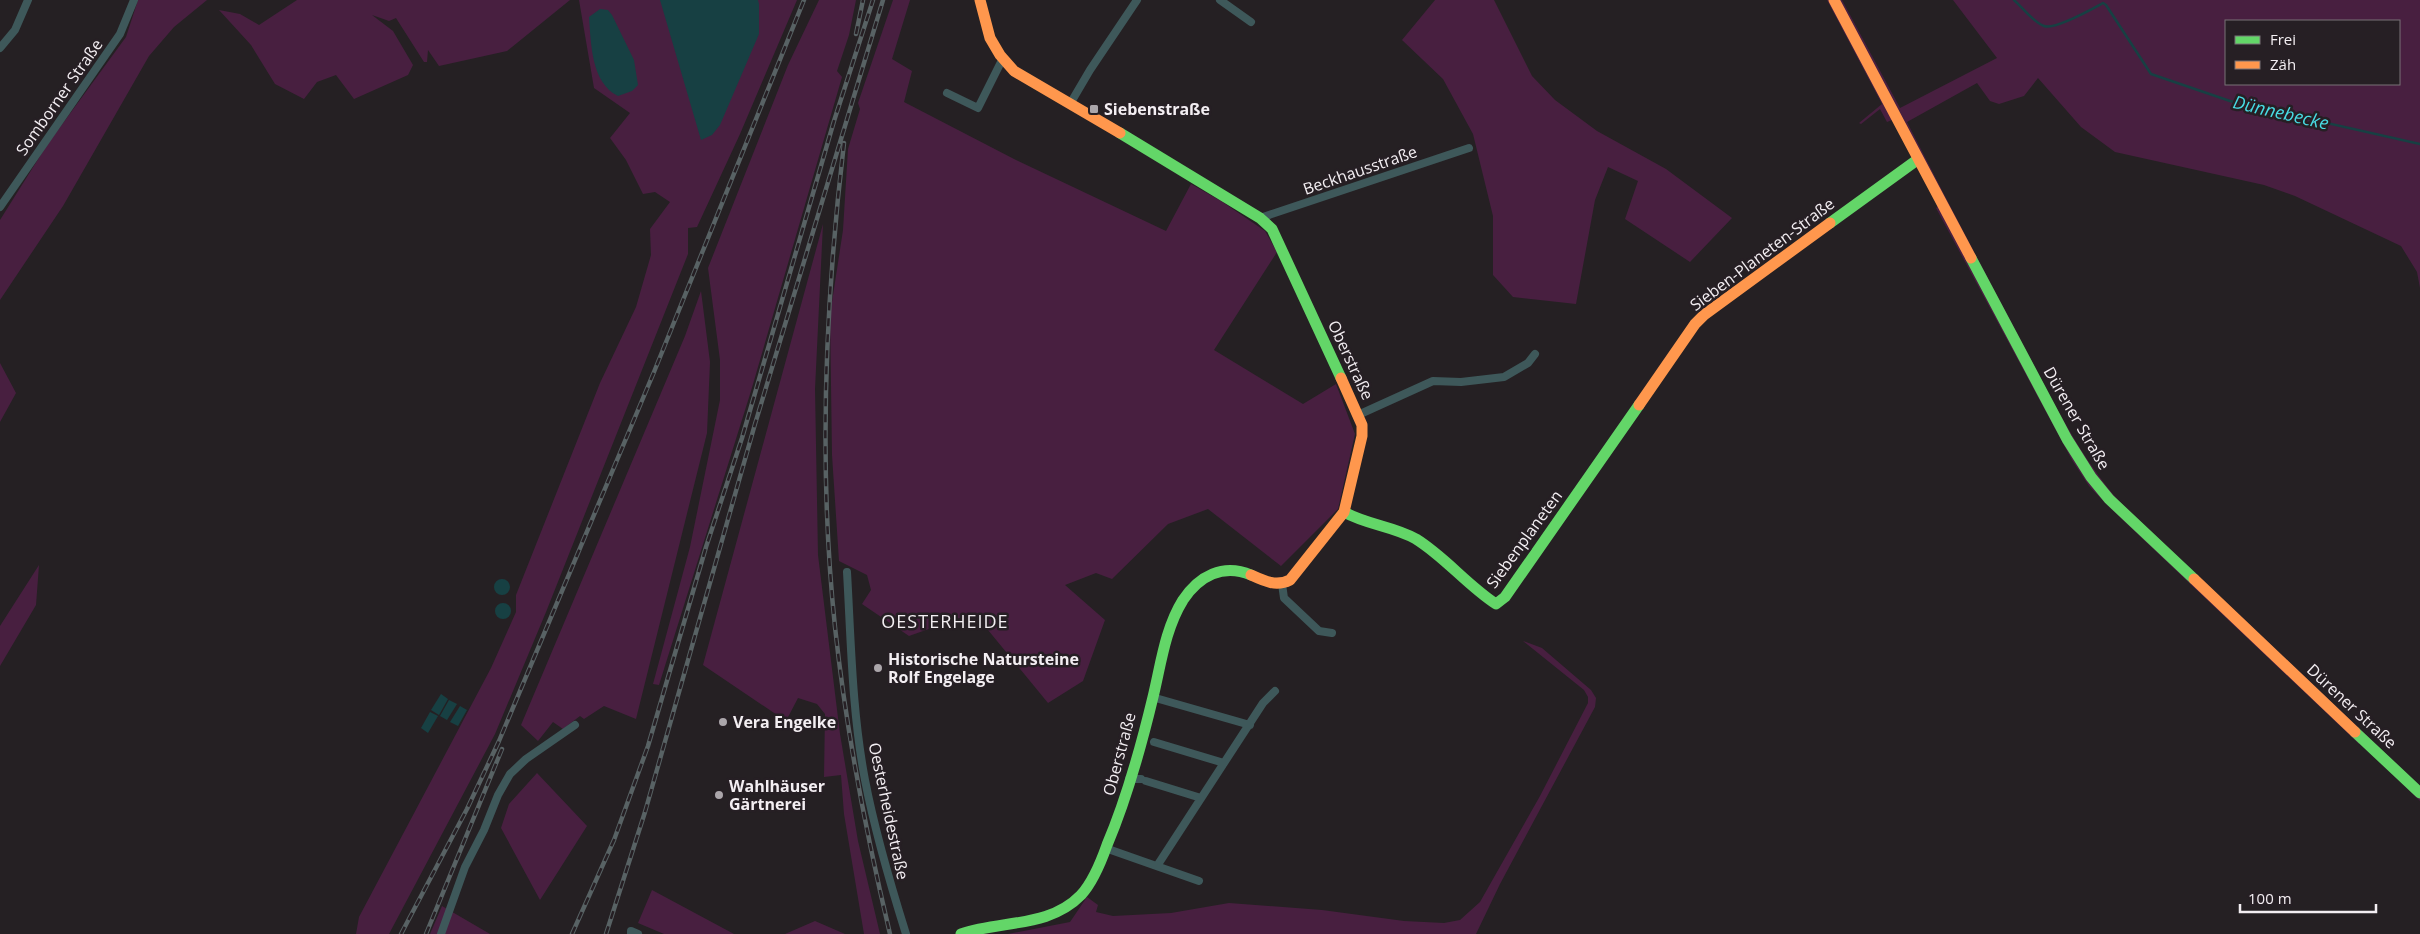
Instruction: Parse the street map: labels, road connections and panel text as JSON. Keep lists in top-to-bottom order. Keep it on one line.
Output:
{"streets":{"street":["Somborner Straße","Beckhausstraße","Sieben-Planeten-Straße","Oberstraße","Dürener Straße","Siebenplaneten","Oesterheidestraße"]},"crossings":[["Beckhausstraße","Oberstraße"],["Sieben-Planeten-Straße","Dürener Straße"],["Sieben-Planeten-Straße","Siebenplaneten"],["Oberstraße","Siebenplaneten"]],"districts":["OESTERHEIDE"],"water":["Dünnebecke"],"places":{"transit":["Siebenstraße"],"other":["Historische Natursteine Rolf Engelage","Vera Engelke","Wahlhäuser Gärtnerei"]},"legend":["Frei","Zäh"],"scale_bar":"100 m"}
